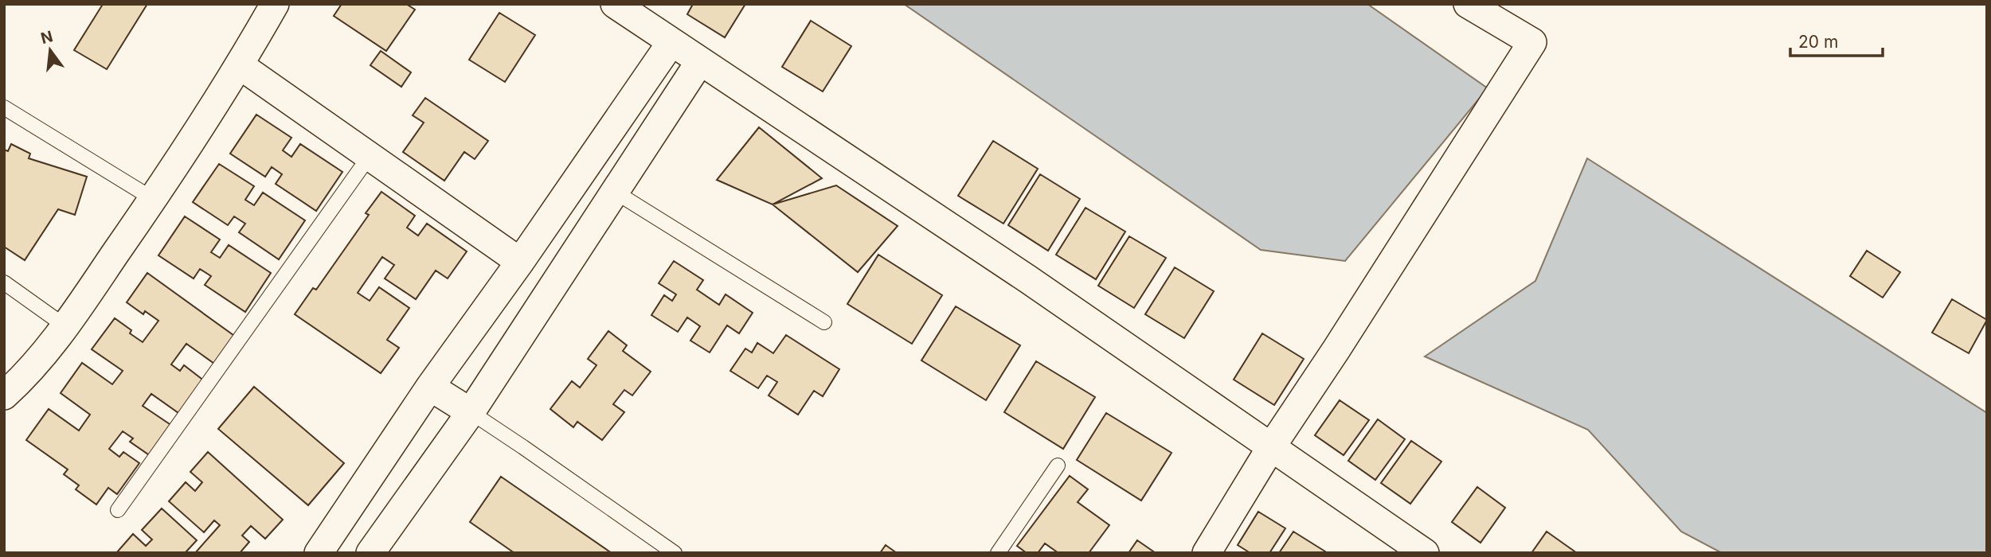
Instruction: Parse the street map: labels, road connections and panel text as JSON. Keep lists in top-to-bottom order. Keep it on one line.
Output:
{"scale_bar":"20 m","north":"top"}
